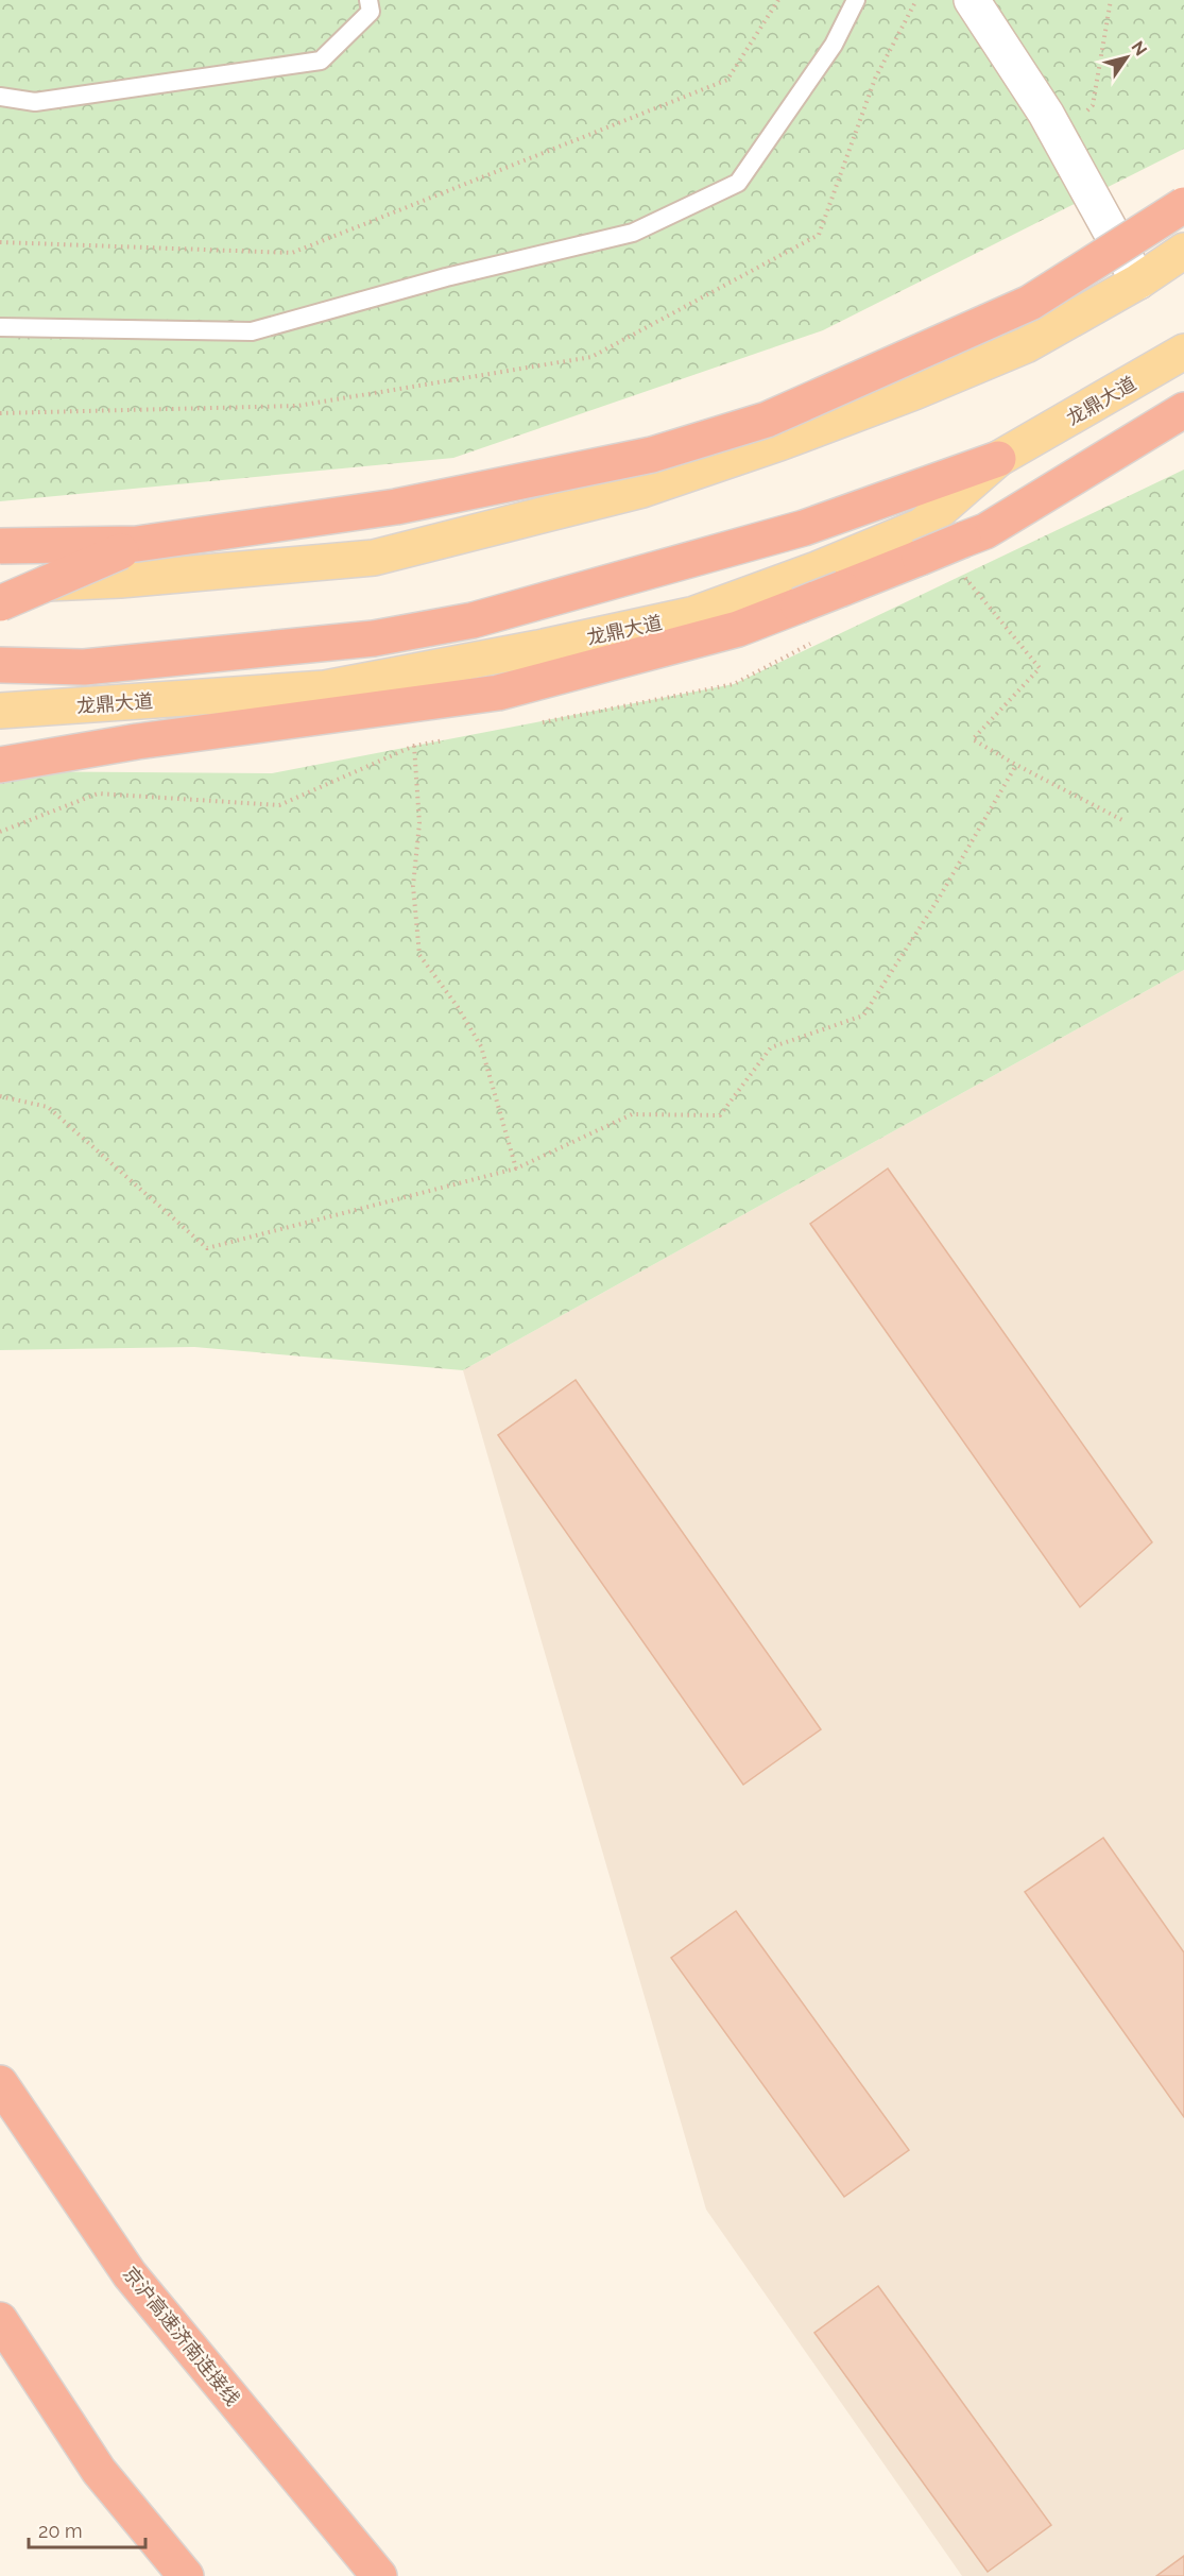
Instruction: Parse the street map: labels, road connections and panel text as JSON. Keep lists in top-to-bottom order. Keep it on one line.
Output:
{"streets":{"highway":["京沪高速济南连接线"],"main road":["龙鼎大道"]},"scale_bar":"20 m","north":"top right"}
